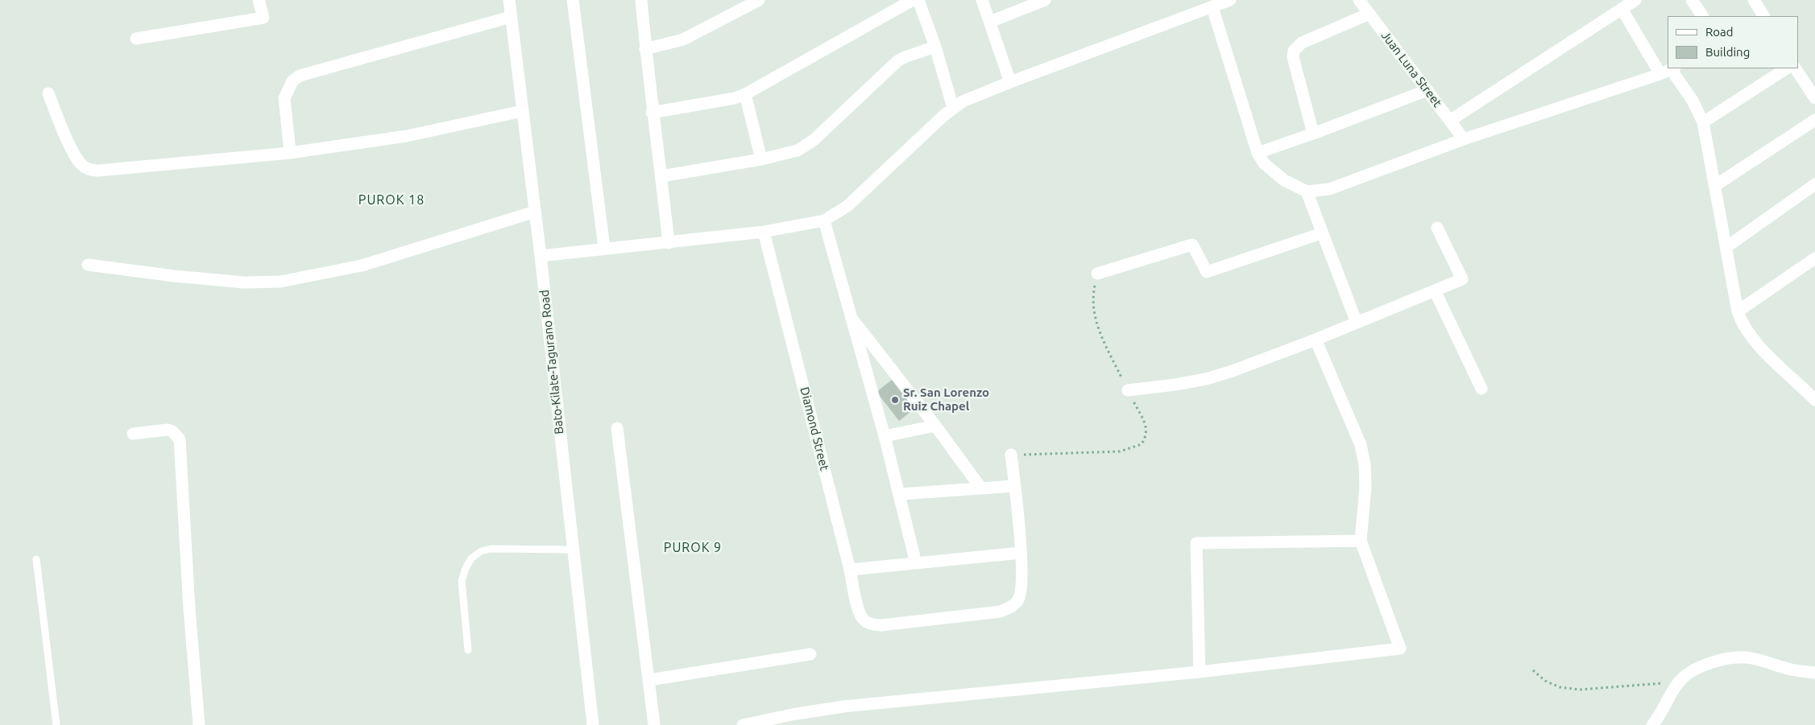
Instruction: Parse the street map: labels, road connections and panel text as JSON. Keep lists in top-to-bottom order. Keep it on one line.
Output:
{"streets":{"street":["Juan Luna Street","Bato-Kilate-Tagurano Road","Diamond Street"]},"districts":["PUROK 18","PUROK 9"],"places":["Sr. San Lorenzo Ruiz Chapel"],"legend":["Road","Building"]}
